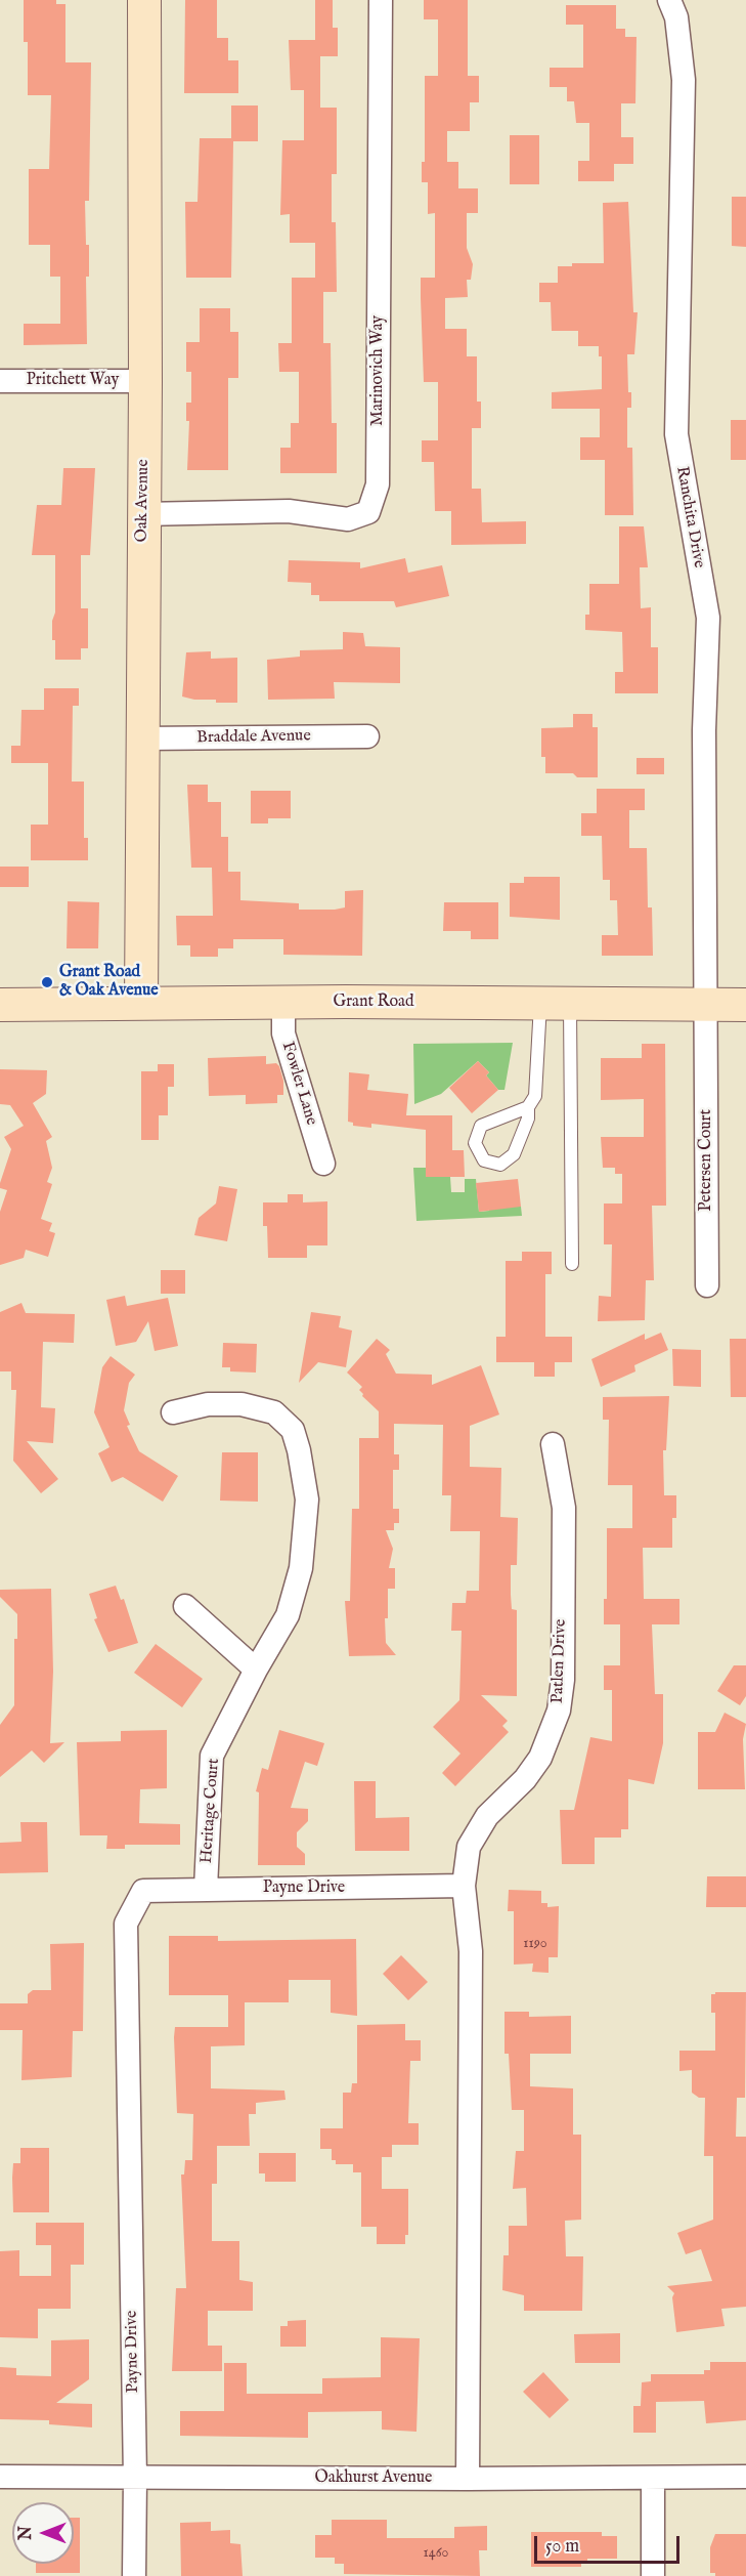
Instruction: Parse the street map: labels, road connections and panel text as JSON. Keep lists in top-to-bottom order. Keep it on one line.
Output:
{"streets":{"street":["Marinovich Way","Pritchett Way","Oak Avenue","Ranchita Drive","Braddale Avenue","Grant Road","Fowler Lane","Petersen Court","Patlen Drive","Heritage Court","Payne Drive","Oakhurst Avenue"]},"crossings":[["Marinovich Way","Oak Avenue"],["Pritchett Way","Oak Avenue"],["Oak Avenue","Braddale Avenue"],["Oak Avenue","Grant Road"],["Ranchita Drive","Grant Road"],["Ranchita Drive","Petersen Court"],["Grant Road","Fowler Lane"],["Grant Road","Petersen Court"],["Patlen Drive","Payne Drive"],["Heritage Court","Payne Drive"],["Payne Drive","Oakhurst Avenue"]],"places":["Grant Road & Oak Avenue"],"house_numbers":["1190","1460"],"scale_bar":"50 m","north":"left"}
